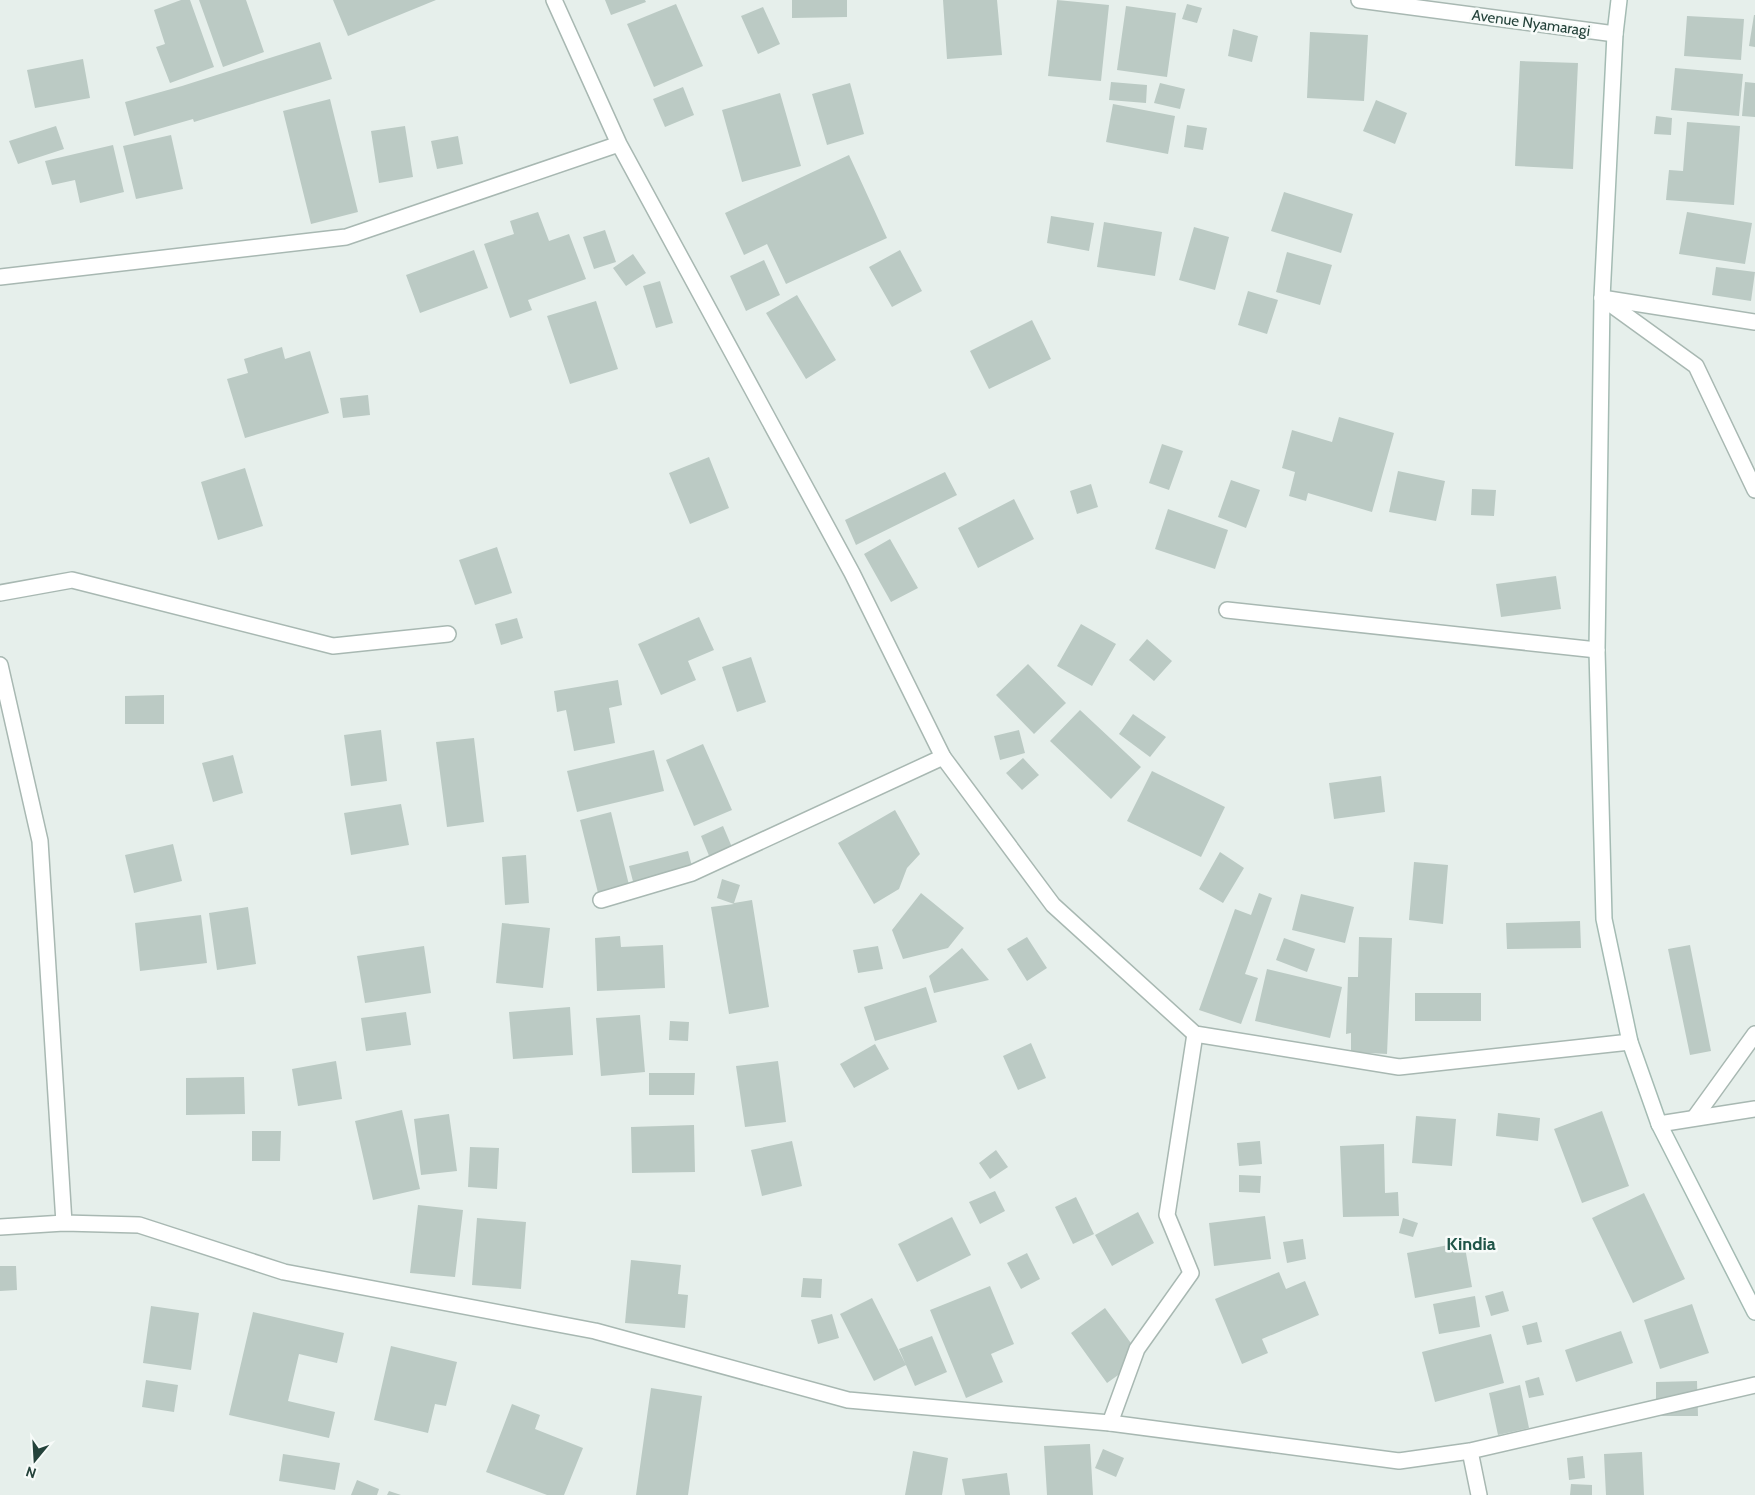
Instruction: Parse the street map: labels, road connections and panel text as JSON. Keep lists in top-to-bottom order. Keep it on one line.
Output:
{"streets":{"street":["Avenue Nyamaragi"]},"districts":["Kindia"],"north":"bottom"}
